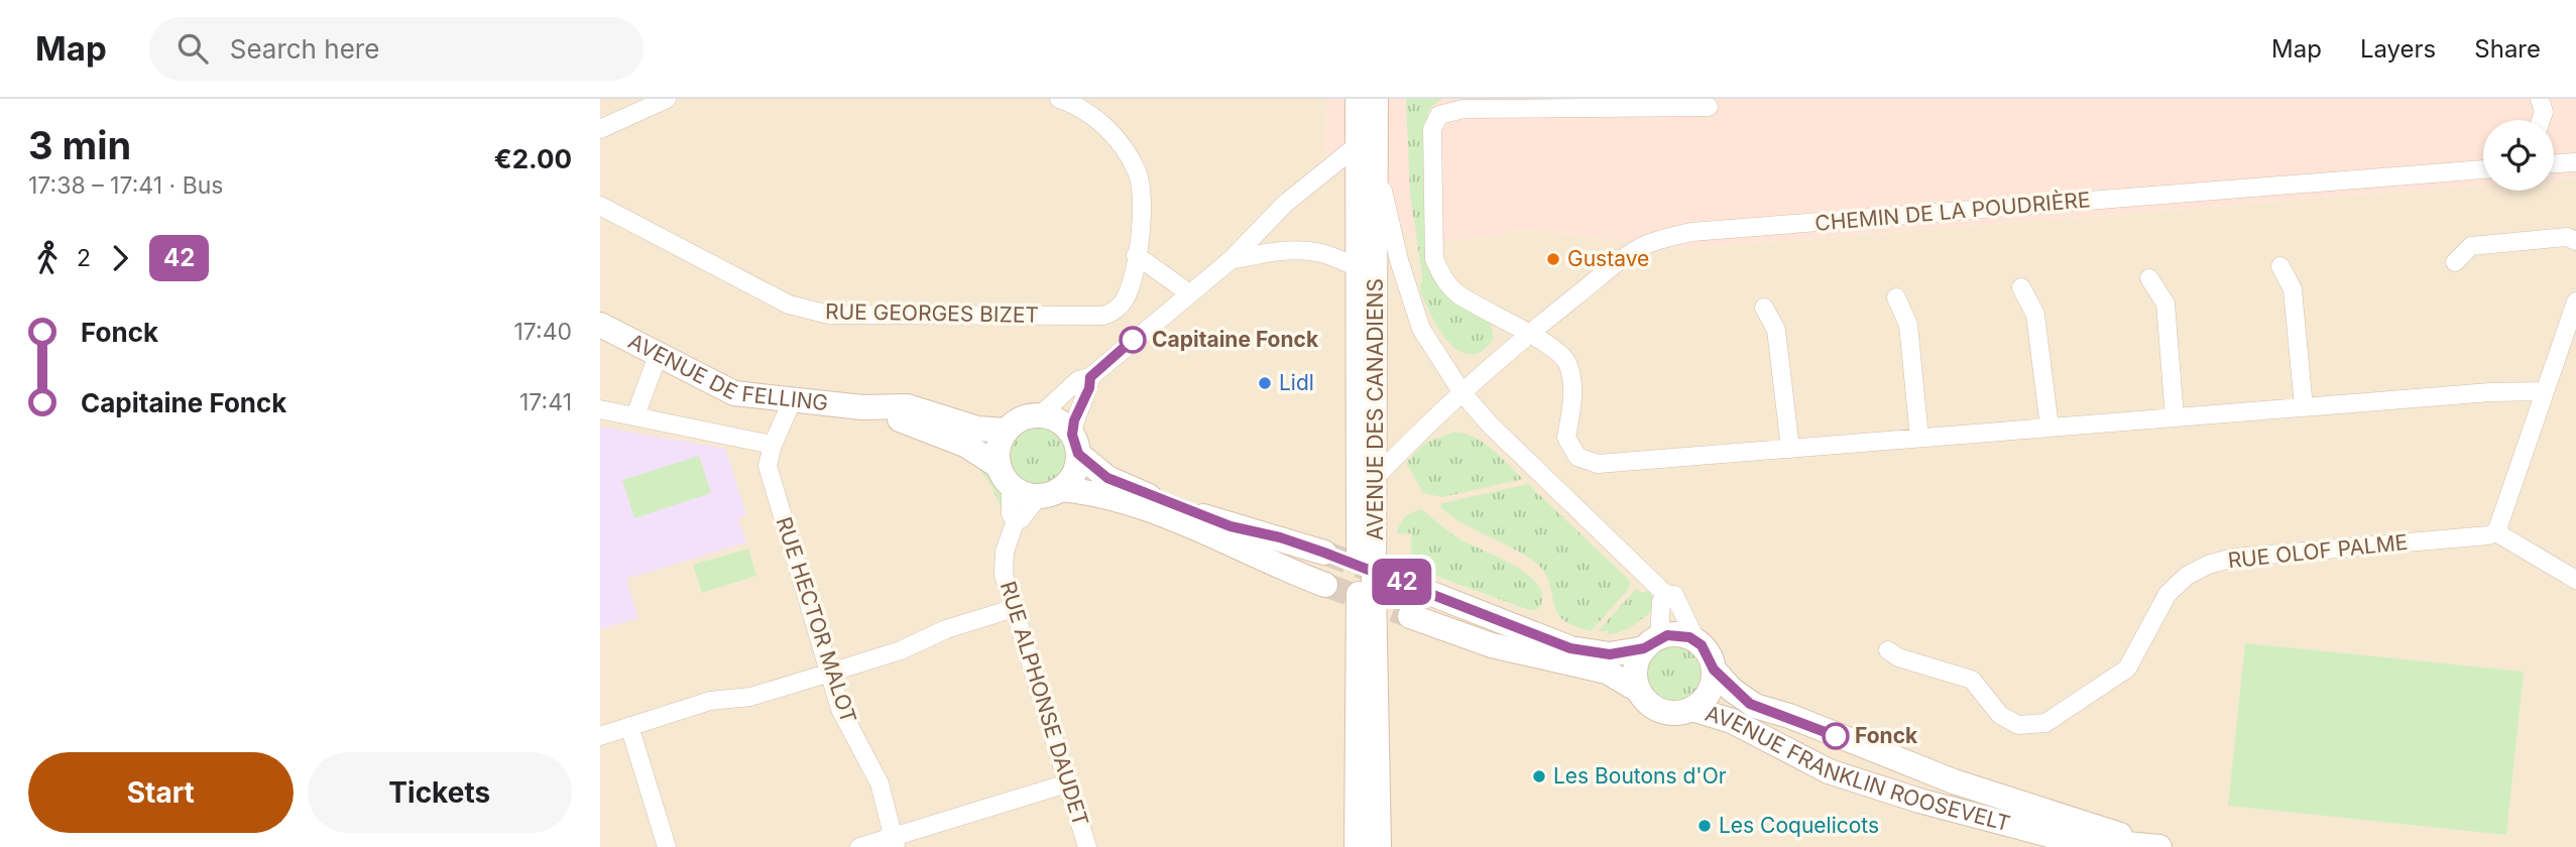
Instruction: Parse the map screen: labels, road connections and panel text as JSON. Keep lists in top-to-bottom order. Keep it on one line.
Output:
{"streets":{"street":["CHEMIN DE LA POUDRIÈRE","RUE GEORGES BIZET","AVENUE DE FELLING","AVENUE DES CANADIENS","RUE OLOF PALME","RUE HECTOR MALOT","RUE ALPHONSE DAUDET","AVENUE FRANKLIN ROOSEVELT"]},"crossings":[["CHEMIN DE LA POUDRIÈRE","AVENUE DES CANADIENS"],["AVENUE DE FELLING","RUE HECTOR MALOT"],["AVENUE DE FELLING","RUE ALPHONSE DAUDET"]],"places":["Gustave","Capitaine Fonck","Lidl","Fonck","Les Boutons d'Or","Les Coquelicots"],"lines":["bus line 42"],"page":{"header":"Map","search":"Search here","nav":["Map","Layers","Share"],"heading":["3 min","17:38 – 17:41 · Bus","€2.00"],"on_map":"42","legs":["2","42"],"list":[{"name":"Fonck","value":"17:40"},{"name":"Capitaine Fonck","value":"17:41"}],"buttons":["Start","Tickets"]}}
